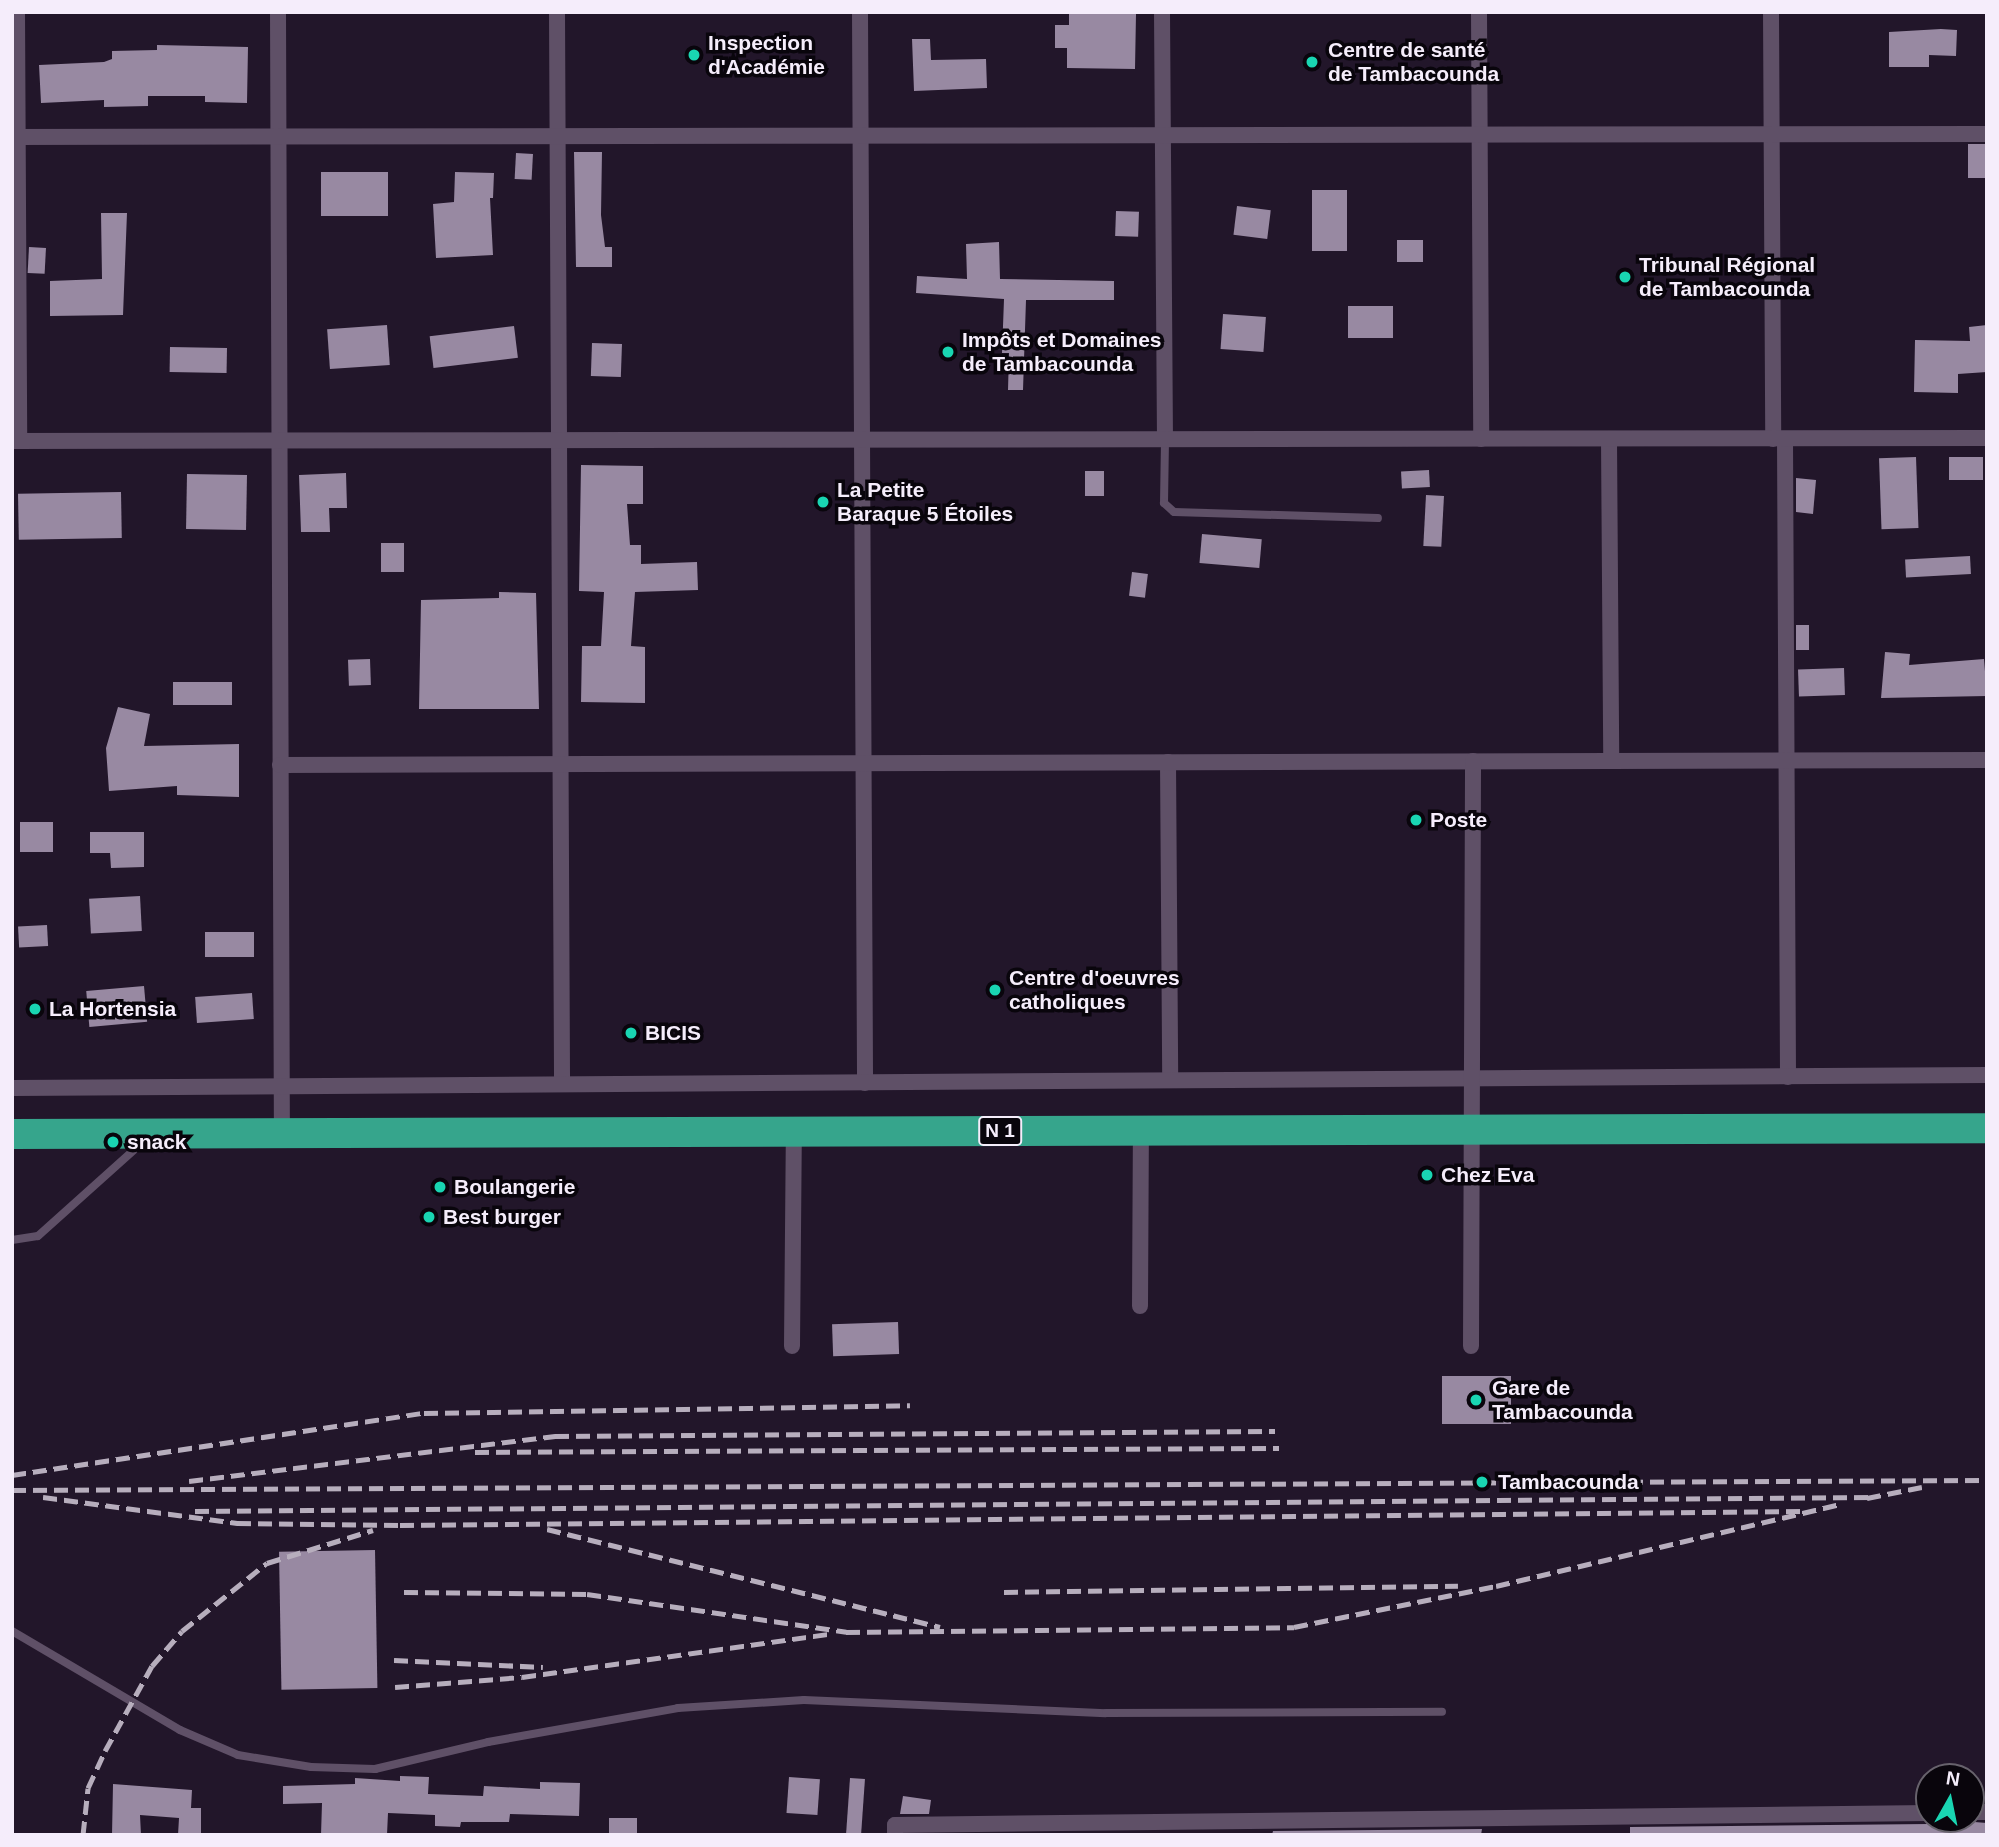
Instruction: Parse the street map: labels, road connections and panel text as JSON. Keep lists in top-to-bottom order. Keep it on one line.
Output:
{"streets":{"highway":["N 1"]},"places":["Inspection d'Académie","Centre de santé de Tambacounda","Tribunal Régional de Tambacounda","Impôts et Domaines de Tambacounda","La Petite Baraque 5 Étoiles","Poste","Centre d'oeuvres catholiques","La Hortensia","BICIS","snack","Chez Eva","Boulangerie","Best burger","Gare de Tambacounda","Tambacounda"],"north":"top"}
